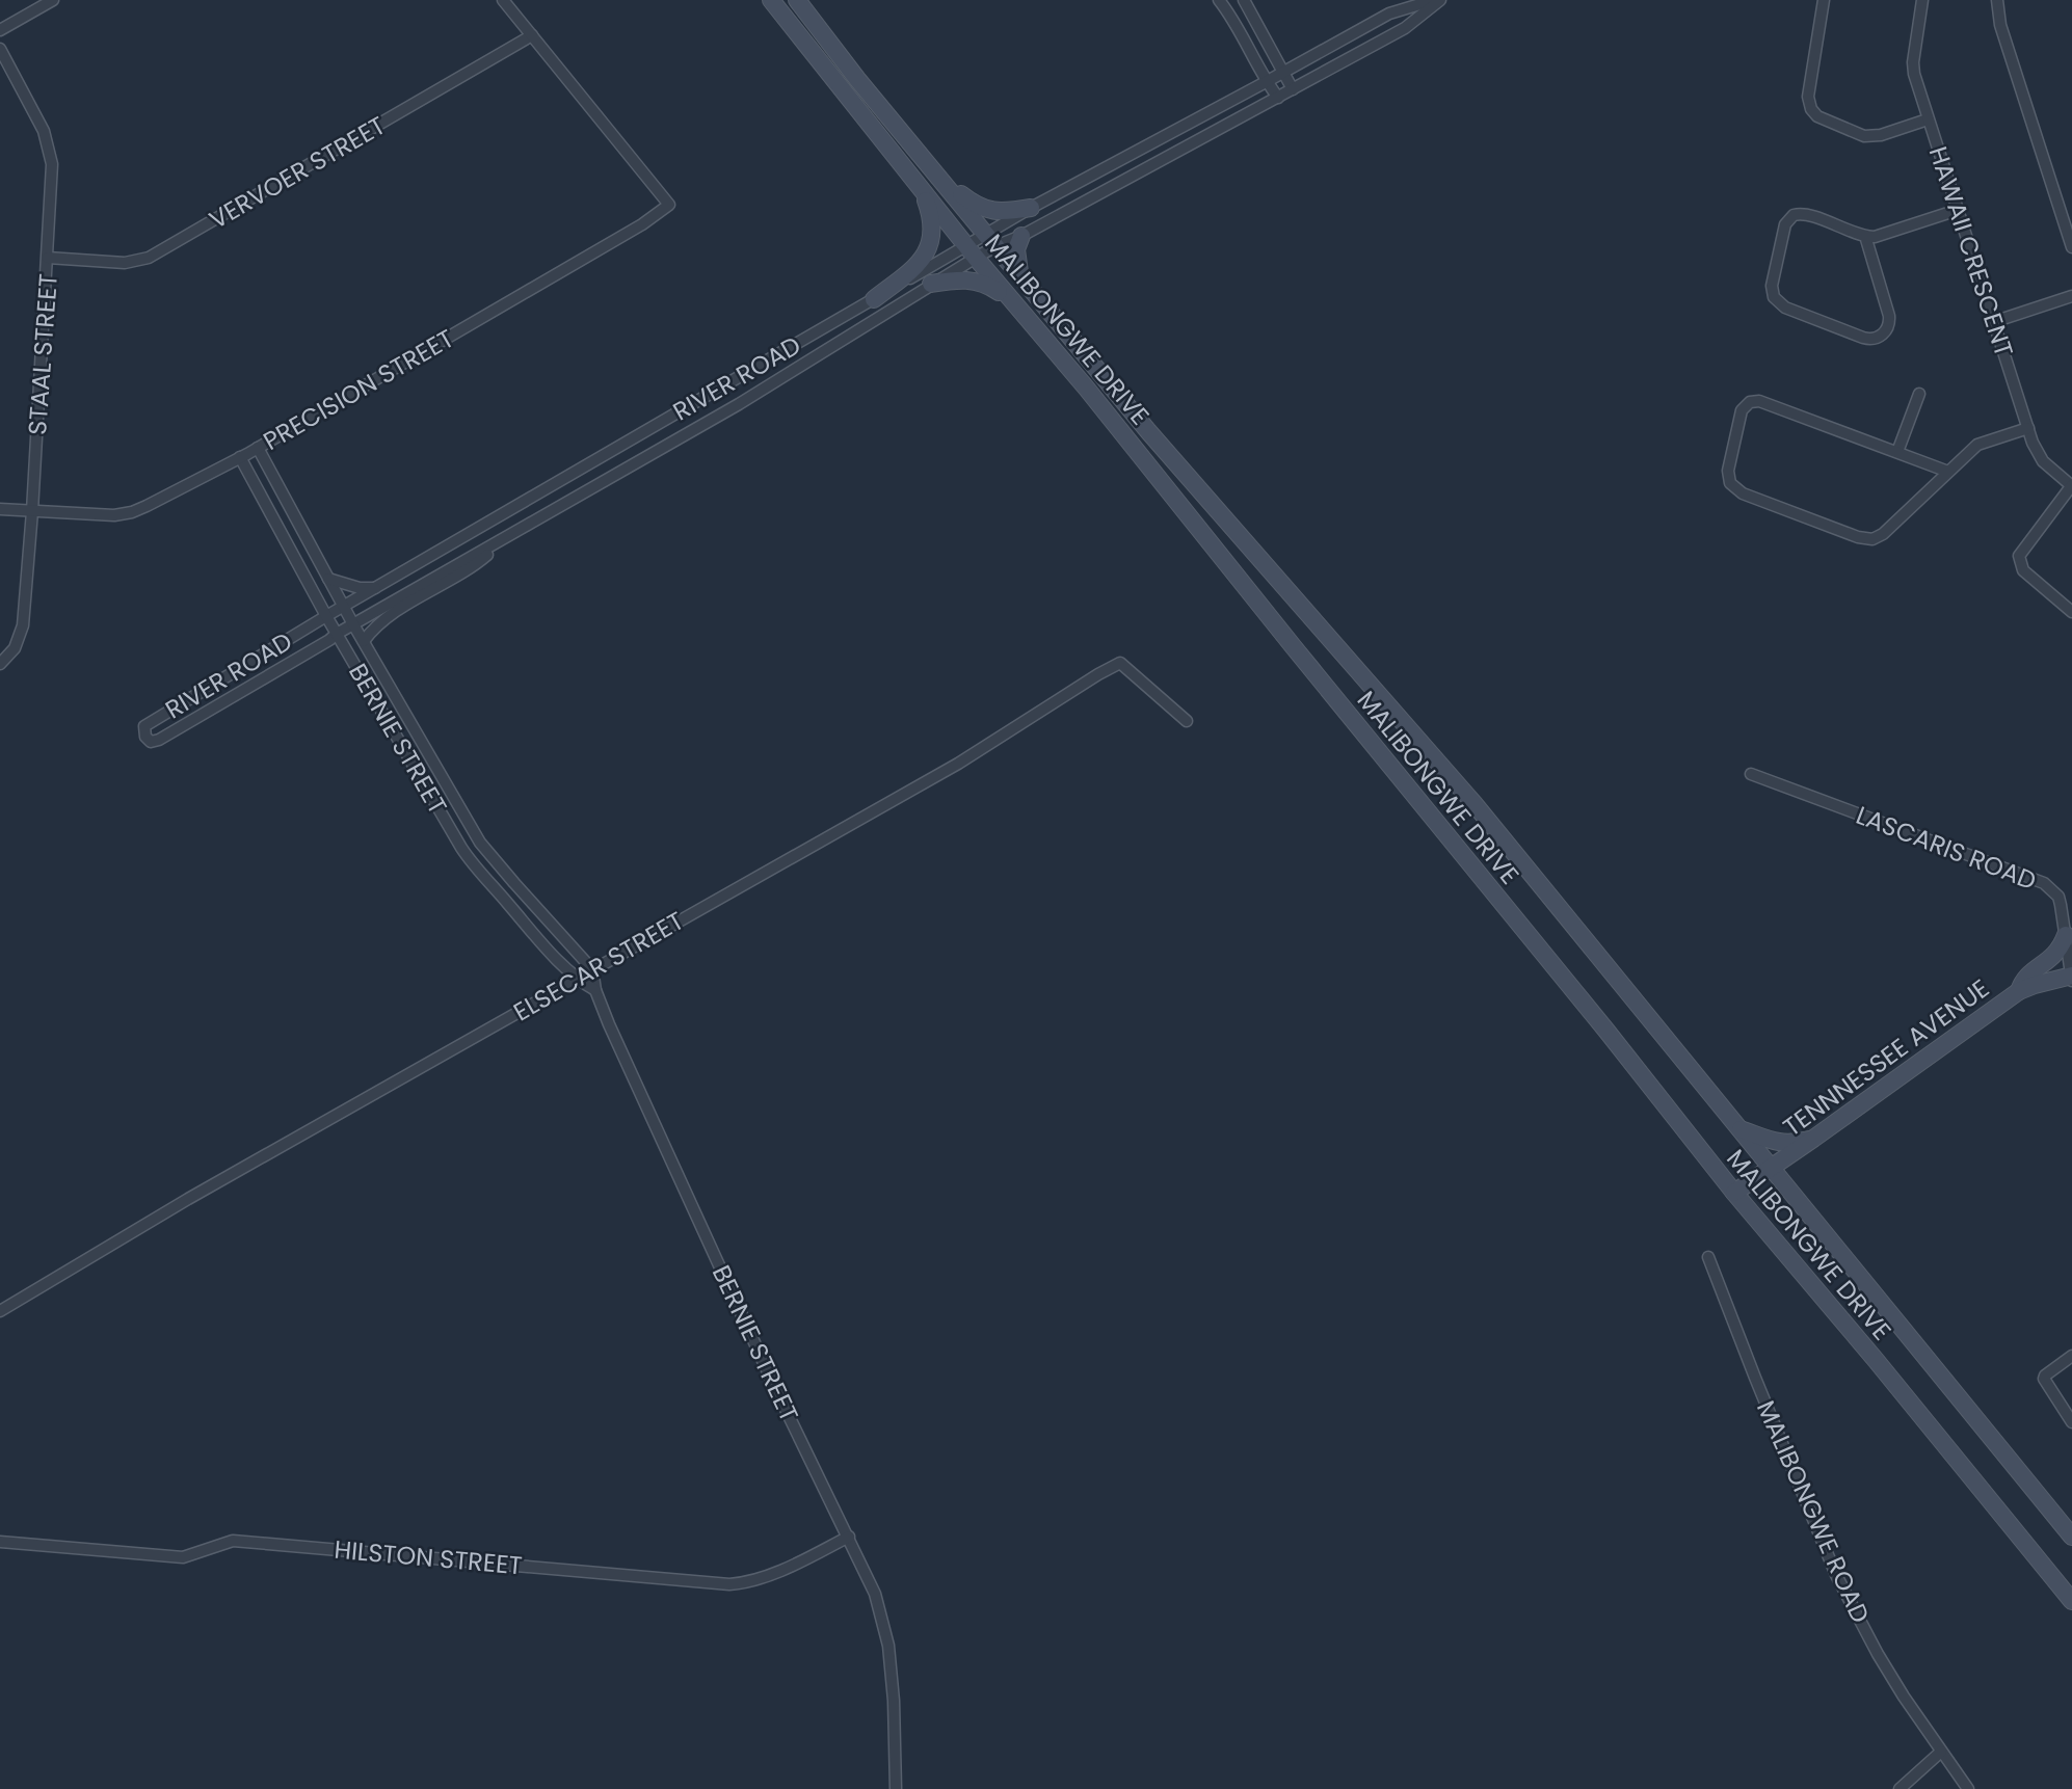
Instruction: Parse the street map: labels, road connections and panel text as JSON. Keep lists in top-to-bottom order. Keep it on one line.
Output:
{"streets":{"main road":["MALIBONGWE DRIVE","TENNNESSEE AVENUE"],"street":["VERVOER STREET","HAWAII CRESCENT","STAAL STREET","RIVER ROAD","PRECISION STREET","BERNIE STREET","LASCARIS ROAD","ELSECAR STREET","MALIBONGWE ROAD","HILSTON STREET"]},"crossings":[["VERVOER STREET","STAAL STREET"],["VERVOER STREET","PRECISION STREET"],["MALIBONGWE DRIVE","RIVER ROAD"],["MALIBONGWE DRIVE","TENNNESSEE AVENUE"],["STAAL STREET","PRECISION STREET"],["RIVER ROAD","BERNIE STREET"],["PRECISION STREET","BERNIE STREET"],["BERNIE STREET","ELSECAR STREET"],["BERNIE STREET","HILSTON STREET"],["LASCARIS ROAD","TENNNESSEE AVENUE"]]}
